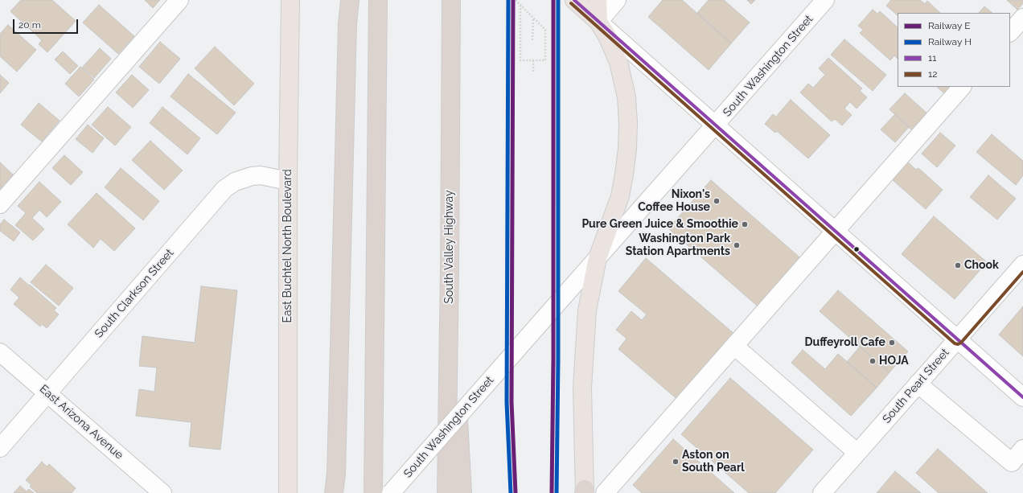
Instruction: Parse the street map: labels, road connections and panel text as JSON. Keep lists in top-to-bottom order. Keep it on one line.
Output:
{"streets":{"highway":["South Valley Highway"],"main road":["East Buchtel North Boulevard"],"street":["South Washington Street","South Clarkson Street","South Pearl Street","East Arizona Avenue"]},"crossings":[["East Buchtel North Boulevard","South Clarkson Street"],["South Clarkson Street","East Arizona Avenue"]],"places":["Nixon's Coffee House","Pure Green Juice & Smoothie","Washington Park Station Apartments","Chook","Duffeyroll Cafe","HOJA","Aston on South Pearl"],"lines":["rail line E","rail line H","transit line 11","transit line 12"],"legend":["Railway E","Railway H","11","12"],"scale_bar":"20 m"}
